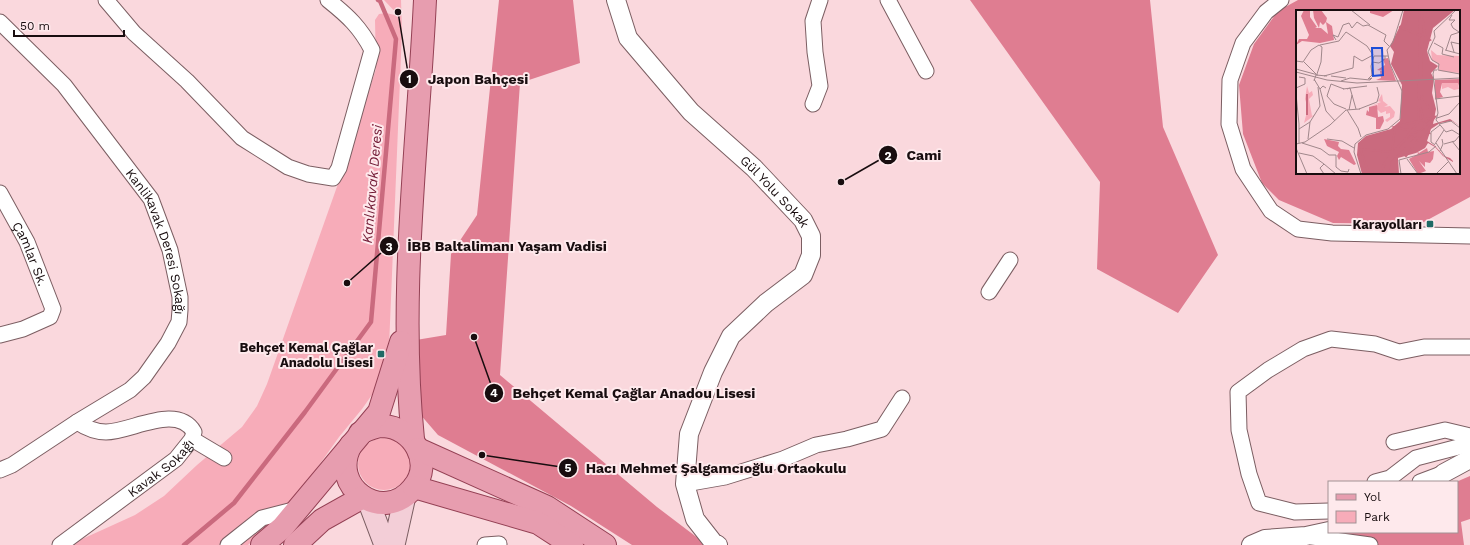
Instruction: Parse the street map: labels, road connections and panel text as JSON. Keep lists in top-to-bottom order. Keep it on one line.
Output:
{"streets":{"street":["Gül Yolu Sokak","Kanlikavak Deresi Sokağı","Çamlar Sk.","Kavak Sokağı"]},"crossings":[["Kanlikavak Deresi Sokağı","Kavak Sokağı"]],"water":["Kanlıkavak Deresi"],"places":{"other":["Japon Bahçesi","Cami","İBB Baltalimanı Yaşam Vadisi","Behçet Kemal Çağlar Anadou Lisesi","Hacı Mehmet Şalgamcıoğlu Ortaokulu"],"transit":["Karayolları","Behçet Kemal Çağlar Anadolu Lisesi"]},"legend":["Yol","Park"],"scale_bar":"50 m"}
